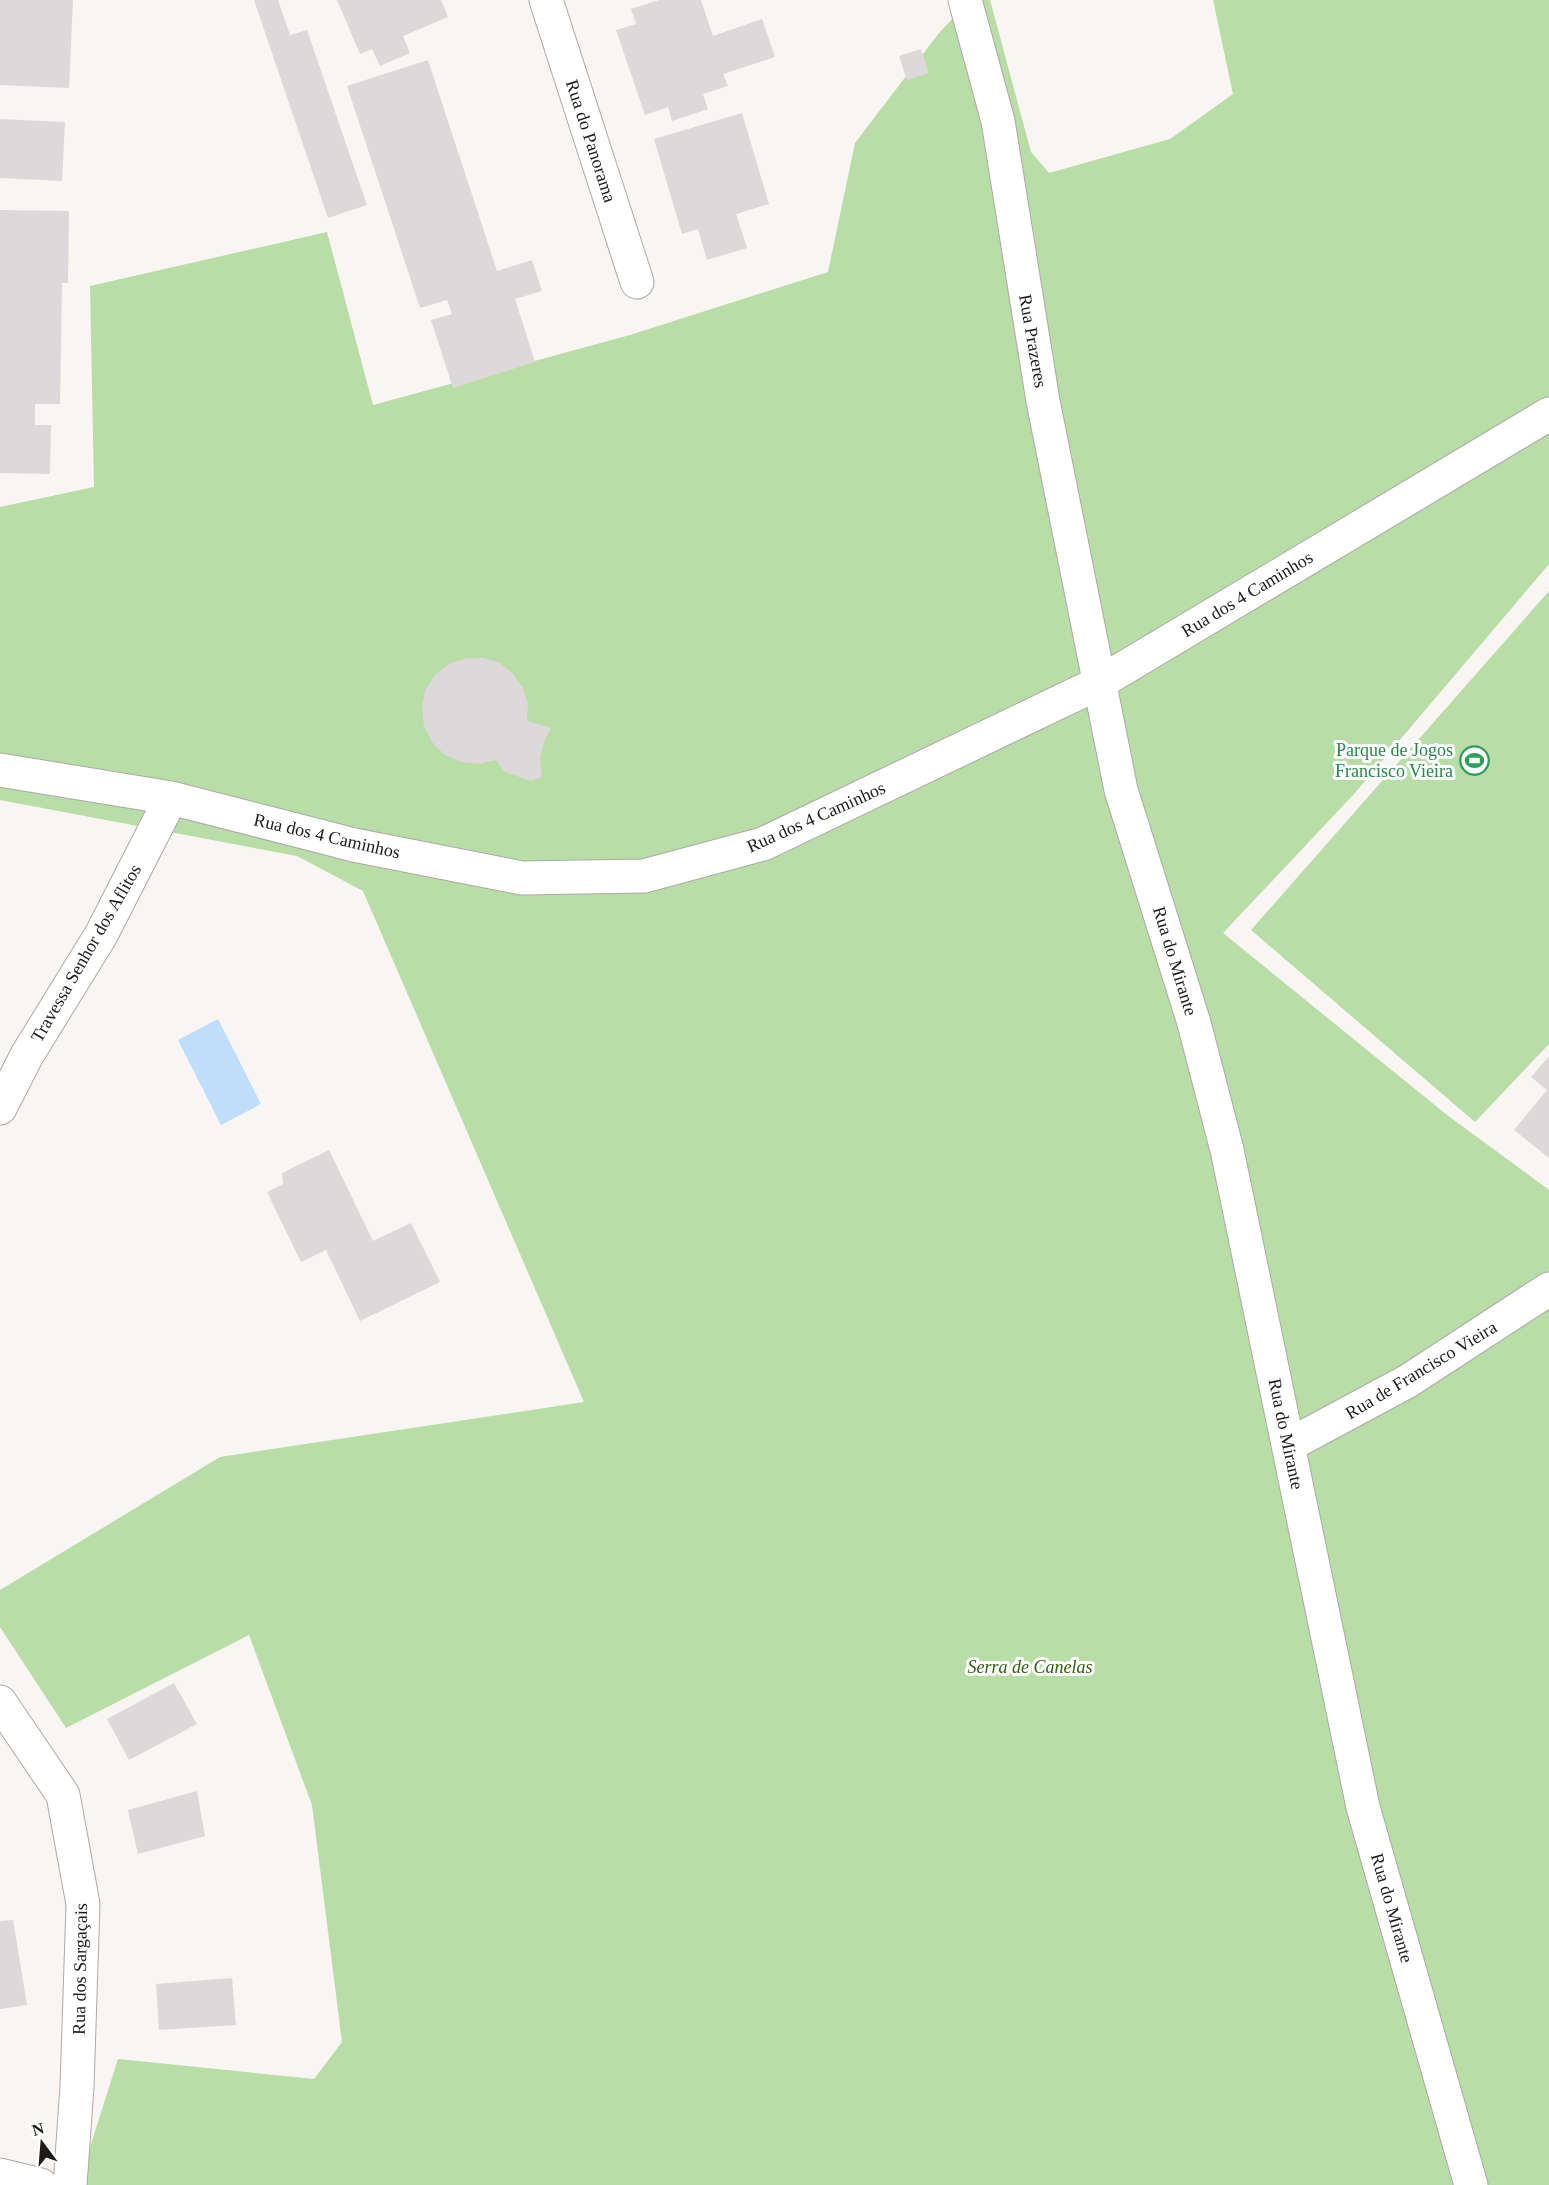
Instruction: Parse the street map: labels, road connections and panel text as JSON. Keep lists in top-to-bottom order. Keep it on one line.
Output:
{"streets":{"street":["Rua do Panorama","Rua Prazeres","Rua dos 4 Caminhos","Travessa Senhor dos Aflitos","Rua do Mirante","Rua de Francisco Vieira","Rua dos Sargaçais"]},"crossings":[["Rua Prazeres","Rua dos 4 Caminhos"],["Rua Prazeres","Rua do Mirante"],["Rua dos 4 Caminhos","Travessa Senhor dos Aflitos"],["Rua dos 4 Caminhos","Rua do Mirante"],["Rua do Mirante","Rua de Francisco Vieira"]],"parks":["Serra de Canelas"],"places":{"sports":["Parque de Jogos Francisco Vieira"]},"north":"top"}
